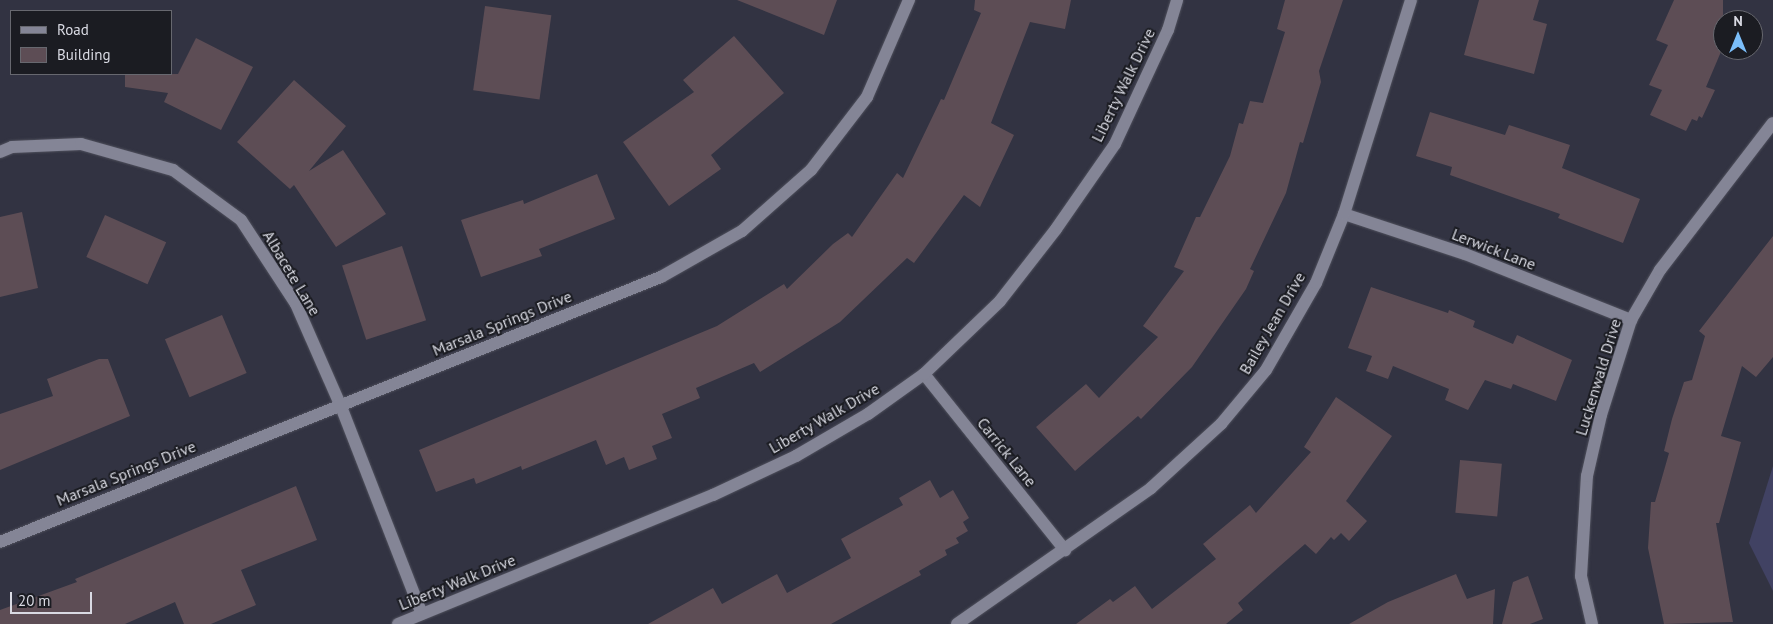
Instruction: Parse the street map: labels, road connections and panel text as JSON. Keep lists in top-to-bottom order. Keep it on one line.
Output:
{"streets":{"street":["Liberty Walk Drive","Lerwick Lane","Albacete Lane","Marsala Springs Drive","Bailey Jean Drive","Luckenwald Drive","Carrick Lane"]},"crossings":[["Liberty Walk Drive","Albacete Lane"],["Liberty Walk Drive","Carrick Lane"],["Lerwick Lane","Bailey Jean Drive"],["Lerwick Lane","Luckenwald Drive"],["Albacete Lane","Marsala Springs Drive"],["Bailey Jean Drive","Carrick Lane"]],"legend":["Road","Building"],"scale_bar":"20 m","north":"top"}
